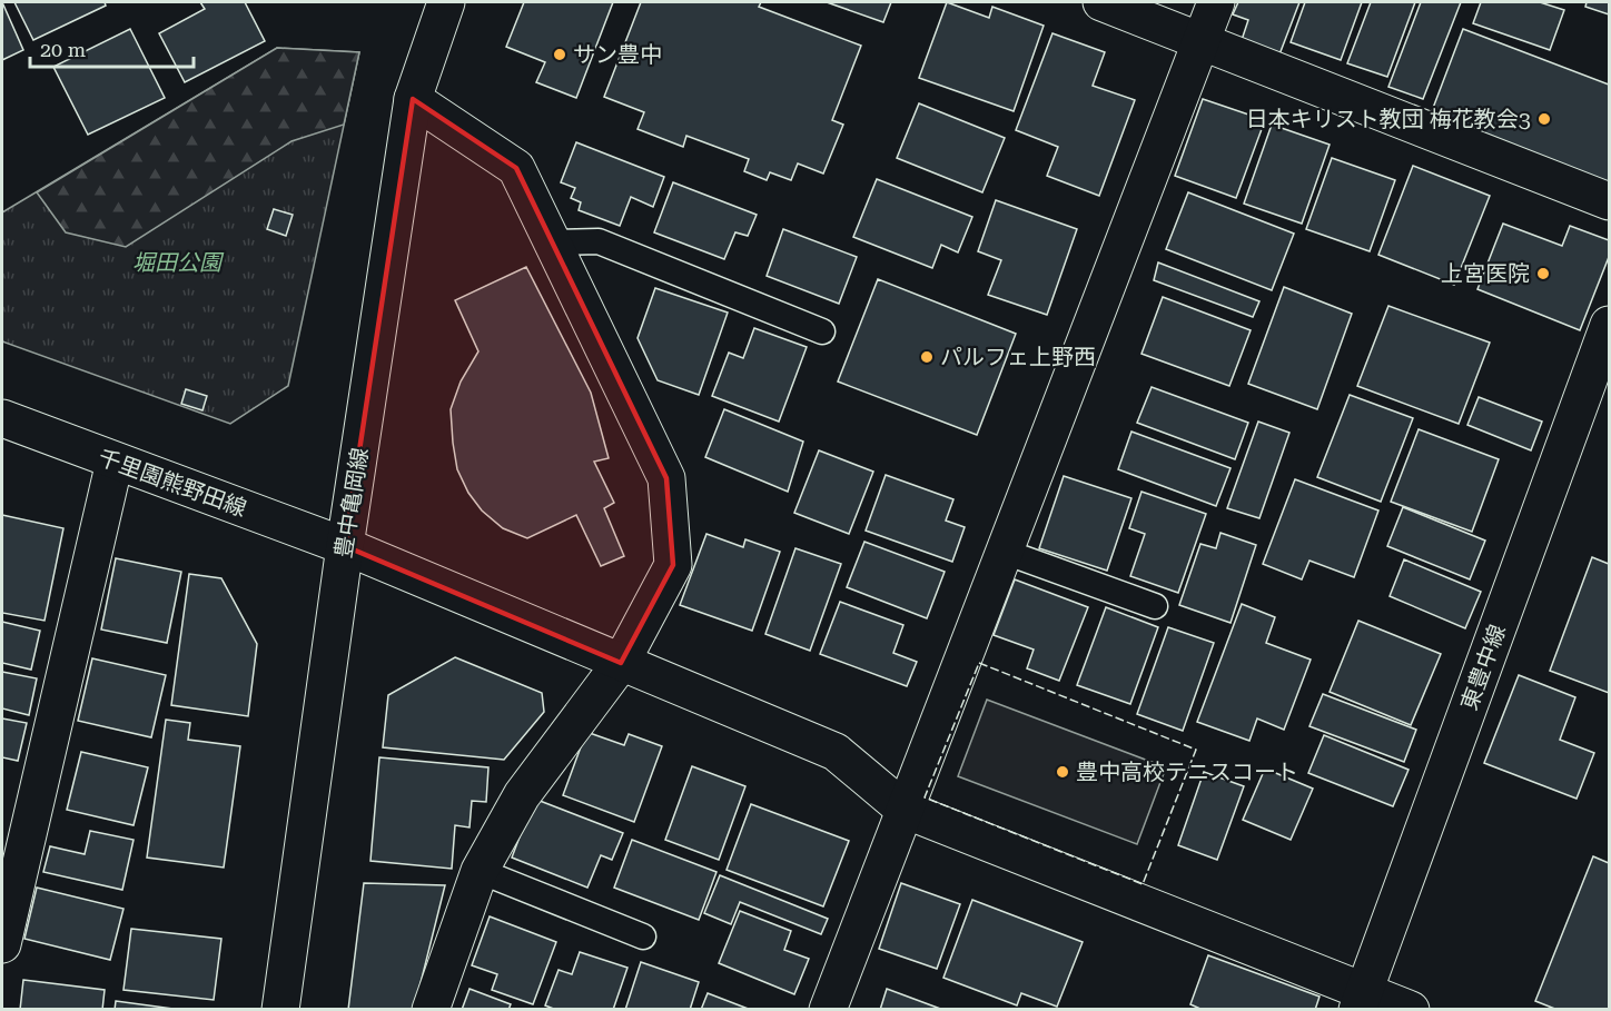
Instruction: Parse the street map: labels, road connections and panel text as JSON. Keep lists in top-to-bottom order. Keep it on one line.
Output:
{"streets":{"street":["千里園熊野田線","豊中亀岡線","東豊中線"]},"crossings":[["千里園熊野田線","豊中亀岡線"],["千里園熊野田線","東豊中線"]],"parks":["堀田公園"],"places":["サン豊中","日本キリスト教団 梅花教会3","上宮医院","パルフェ上野西","豊中高校テニスコート"],"scale_bar":"20 m"}
